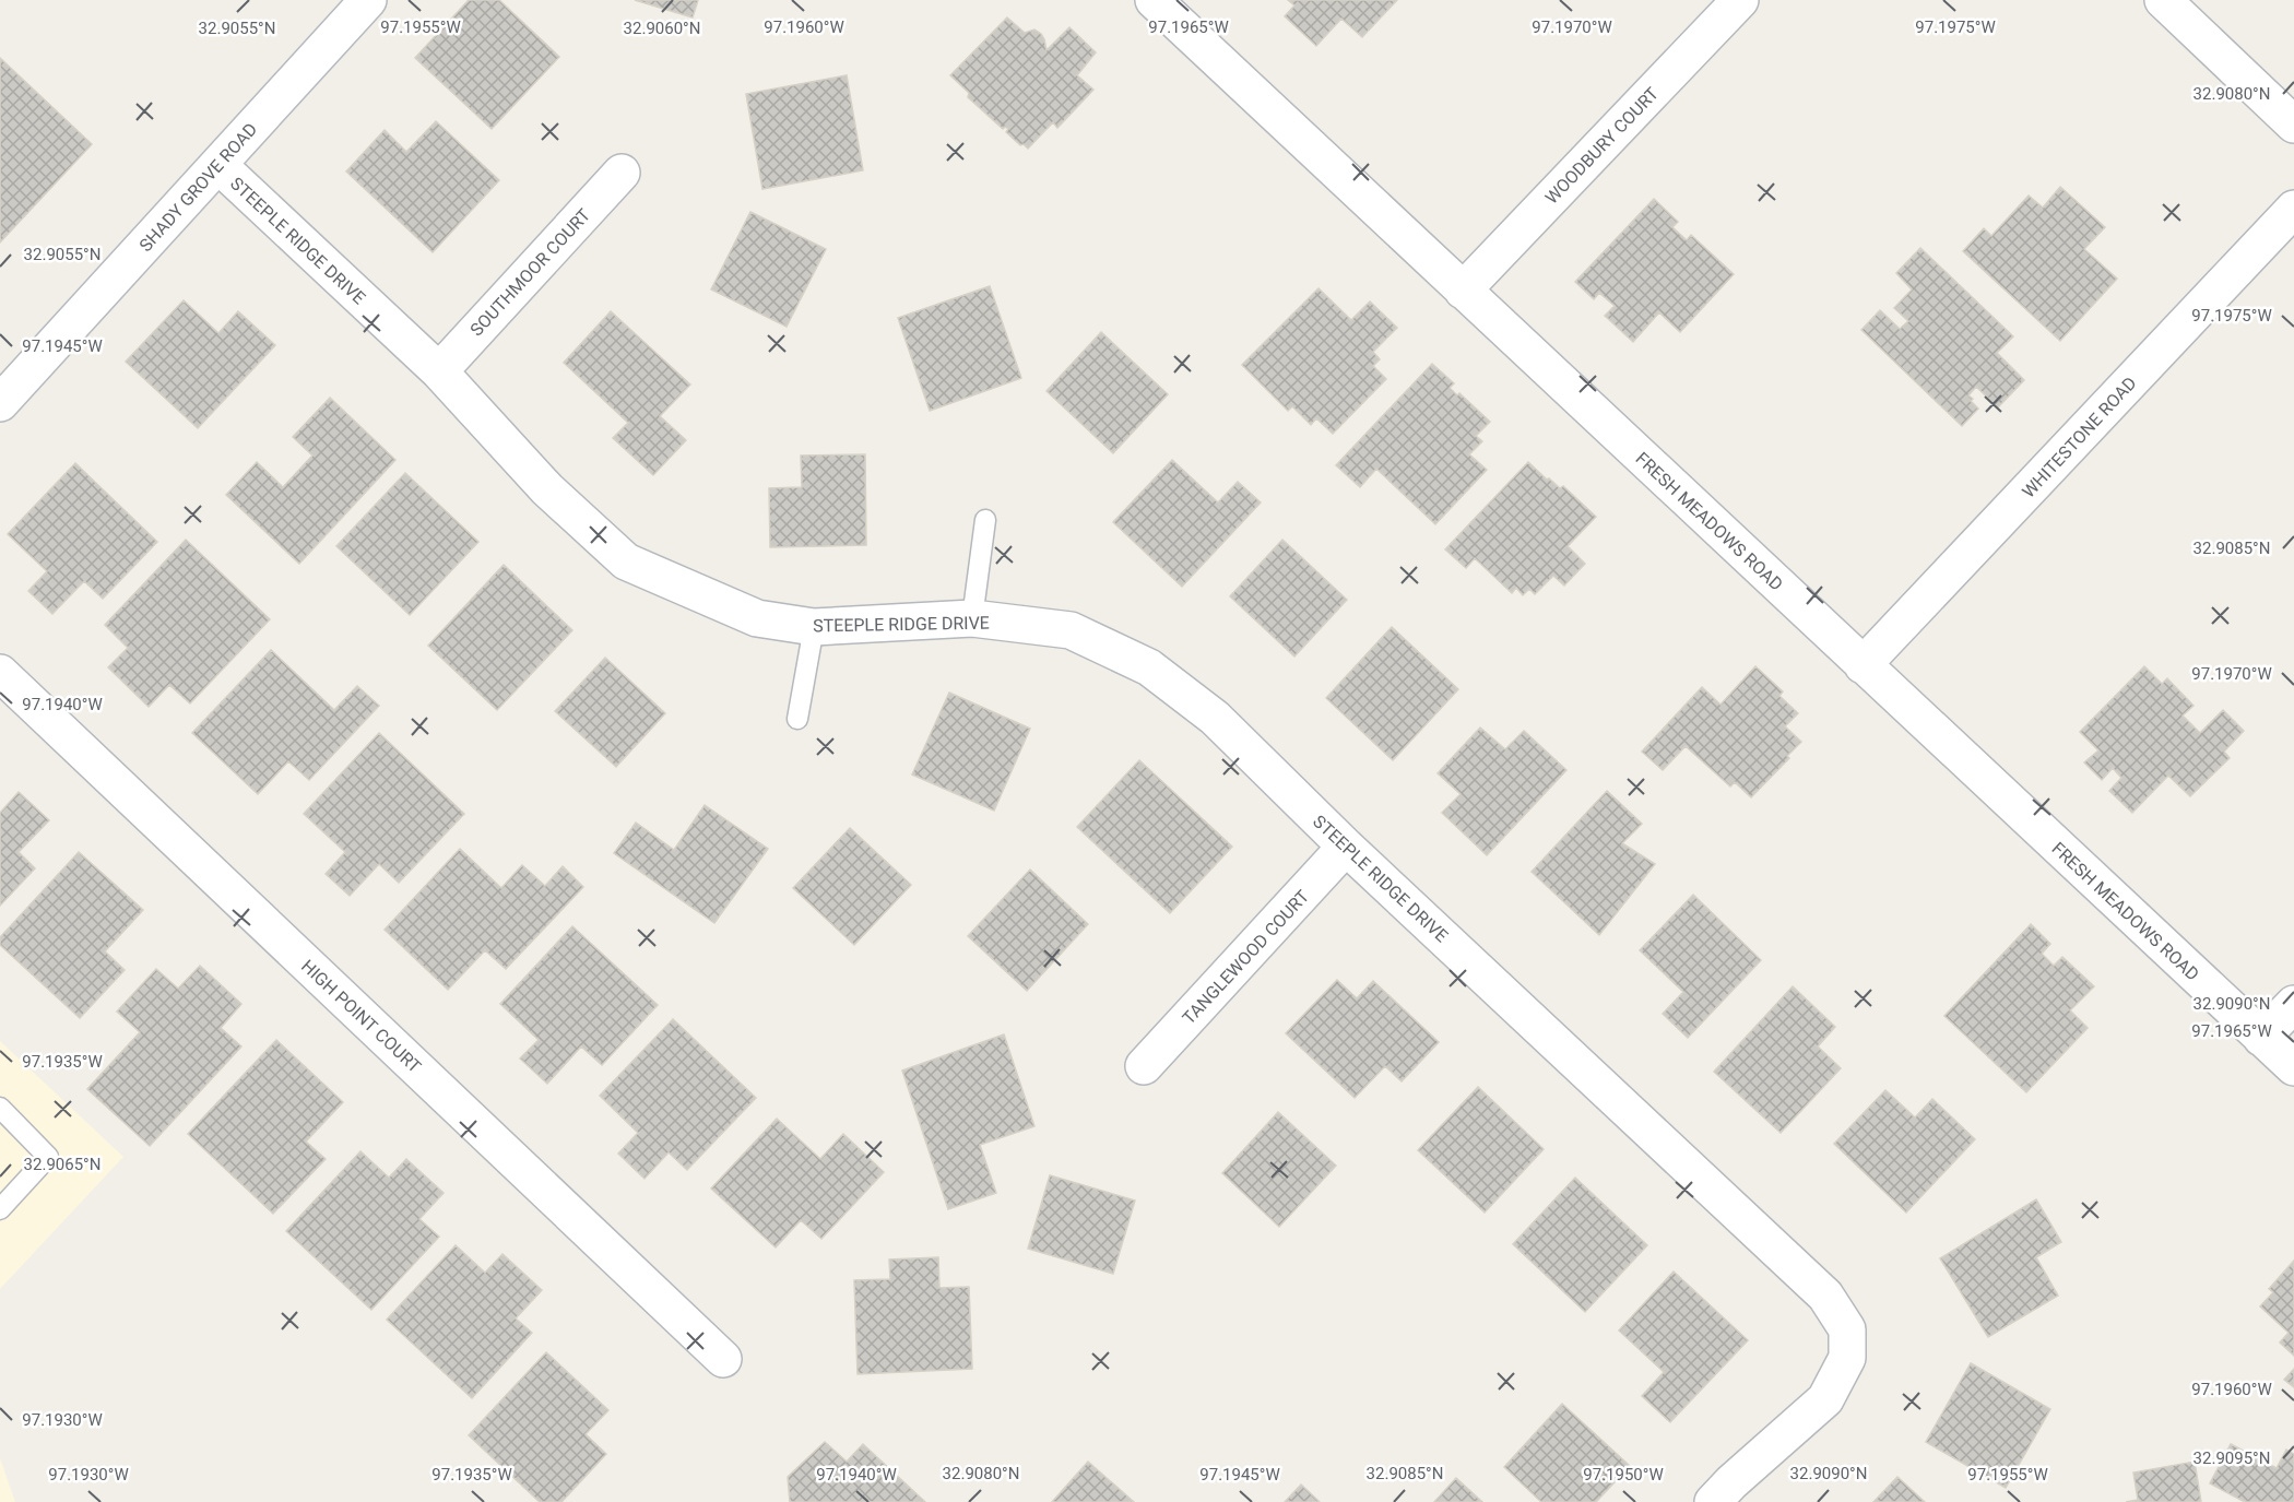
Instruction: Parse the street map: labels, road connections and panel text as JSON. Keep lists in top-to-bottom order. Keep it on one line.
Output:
{"streets":{"street":["WOODBURY COURT","SHADY GROVE ROAD","STEEPLE RIDGE DRIVE","SOUTHMOOR COURT","WHITESTONE ROAD","FRESH MEADOWS ROAD","TANGLEWOOD COURT","HIGH POINT COURT"]},"crossings":[["WOODBURY COURT","FRESH MEADOWS ROAD"],["SHADY GROVE ROAD","STEEPLE RIDGE DRIVE"],["STEEPLE RIDGE DRIVE","SOUTHMOOR COURT"],["STEEPLE RIDGE DRIVE","TANGLEWOOD COURT"],["WHITESTONE ROAD","FRESH MEADOWS ROAD"]],"coordinates":["97.1960°W","97.1965°W","97.1970°W","97.1975°W","97.1955°W","32.9055°N","32.9060°N","32.9080°N","97.1945°W","32.9085°N","97.1940°W","32.9090°N","97.1935°W","32.9065°N","97.1930°W","32.9095°N","97.1950°W"]}
